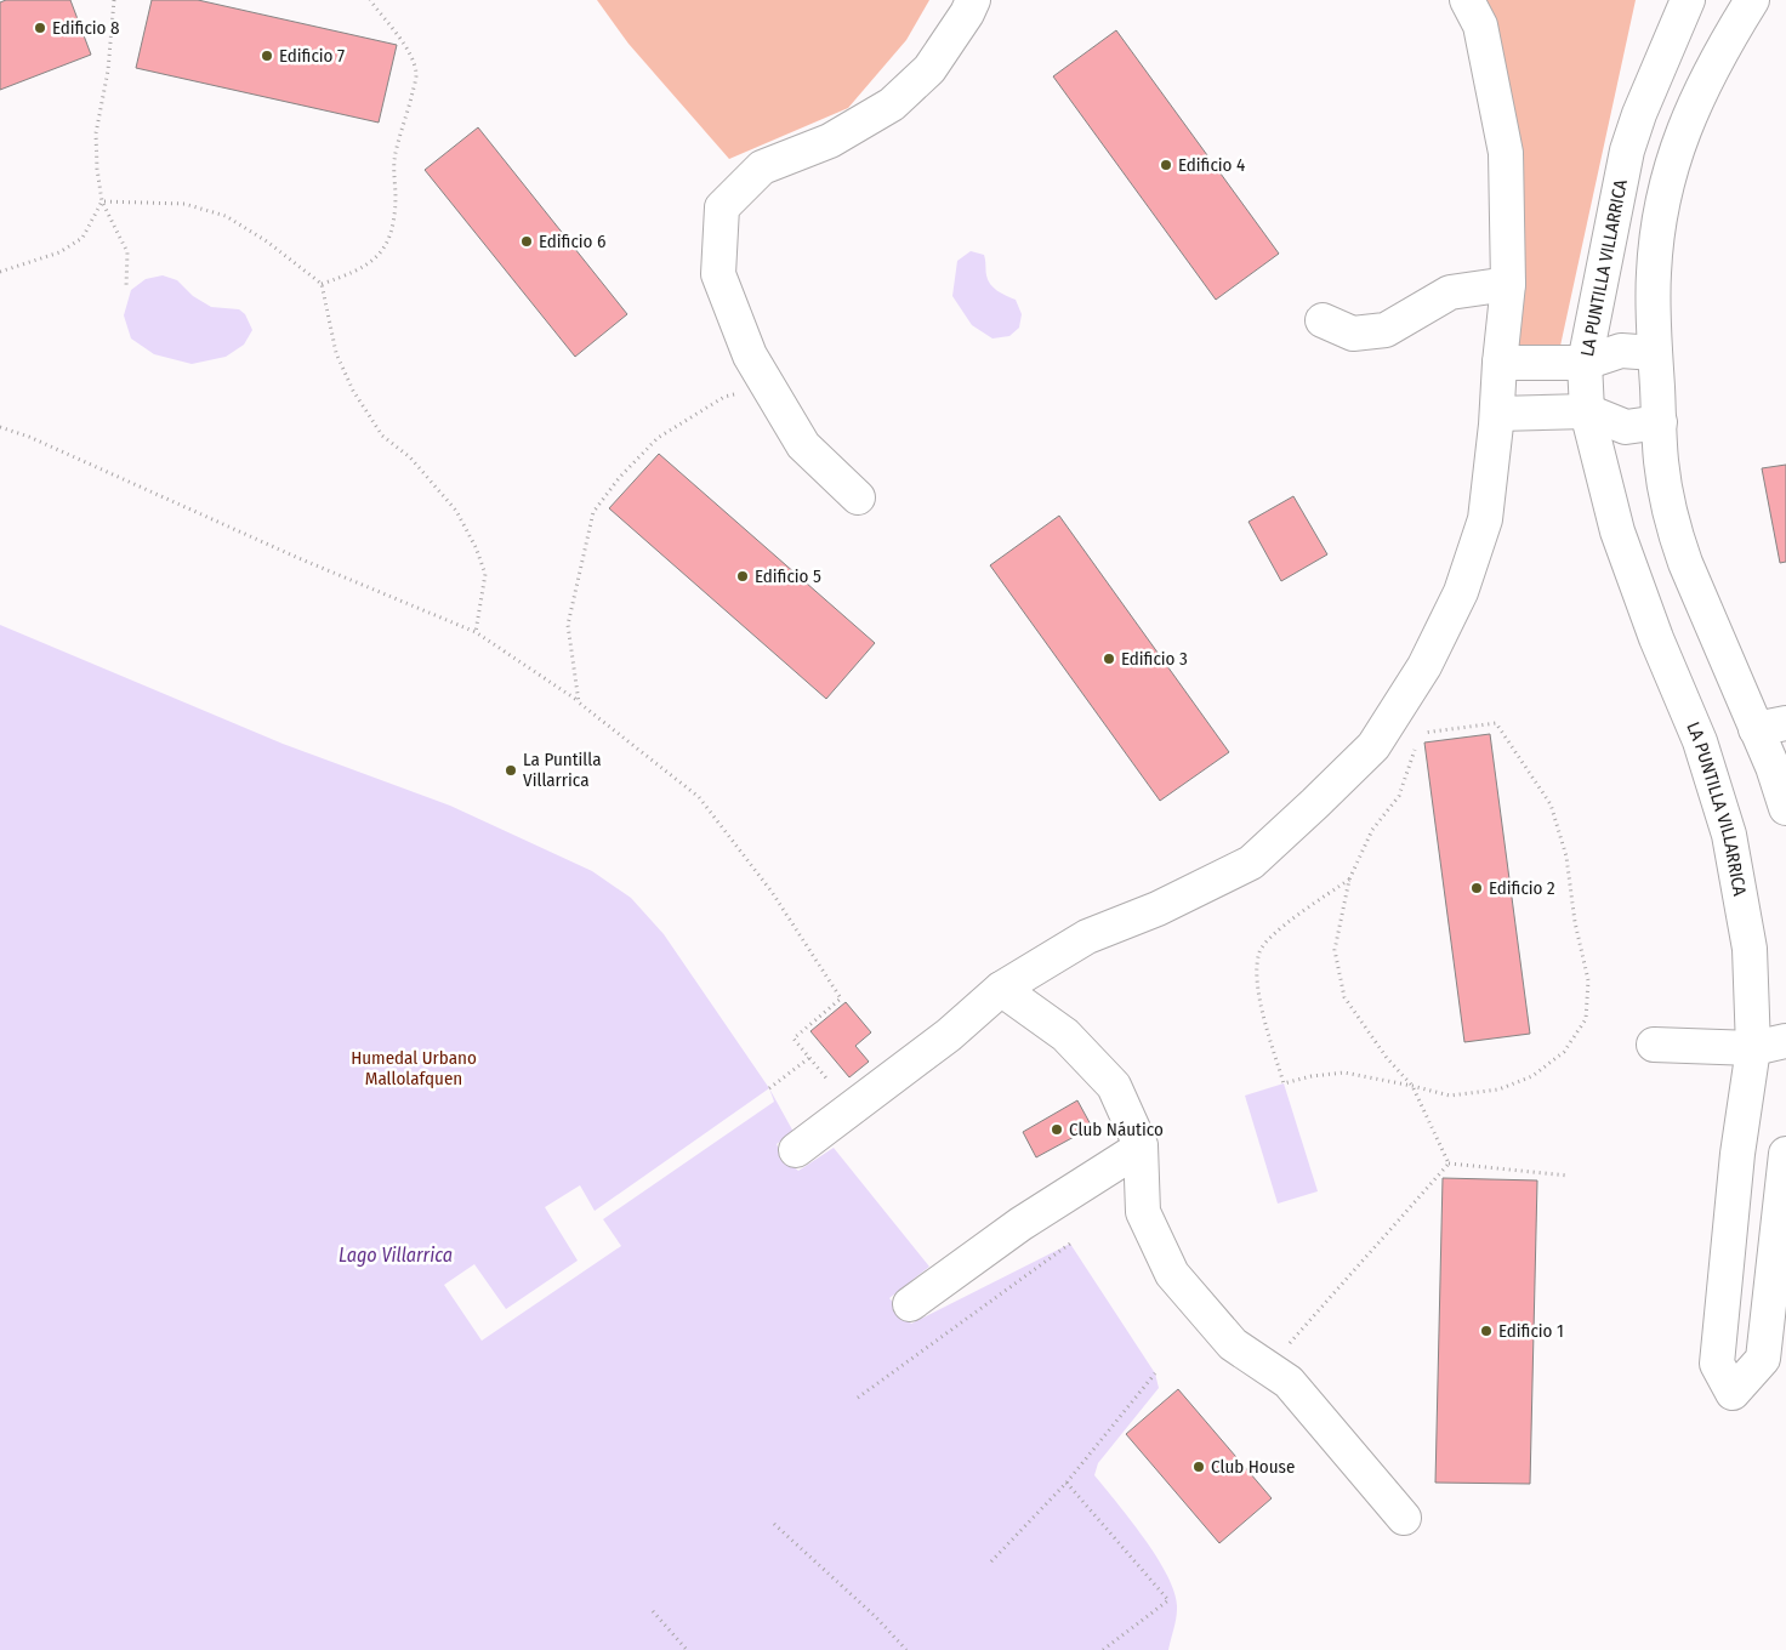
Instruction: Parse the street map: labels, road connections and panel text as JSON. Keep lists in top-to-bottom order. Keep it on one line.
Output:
{"streets":{"street":["LA PUNTILLA VILLARRICA"]},"water":["Lago Villarrica"],"parks":["Humedal Urbano Mallolafquen"],"places":["Edificio 8","Edificio 7","Edificio 4","Edificio 6","Edificio 5","Edificio 3","La Puntilla Villarrica","Edificio 2","Club Náutico","Edificio 1","Club House"]}
